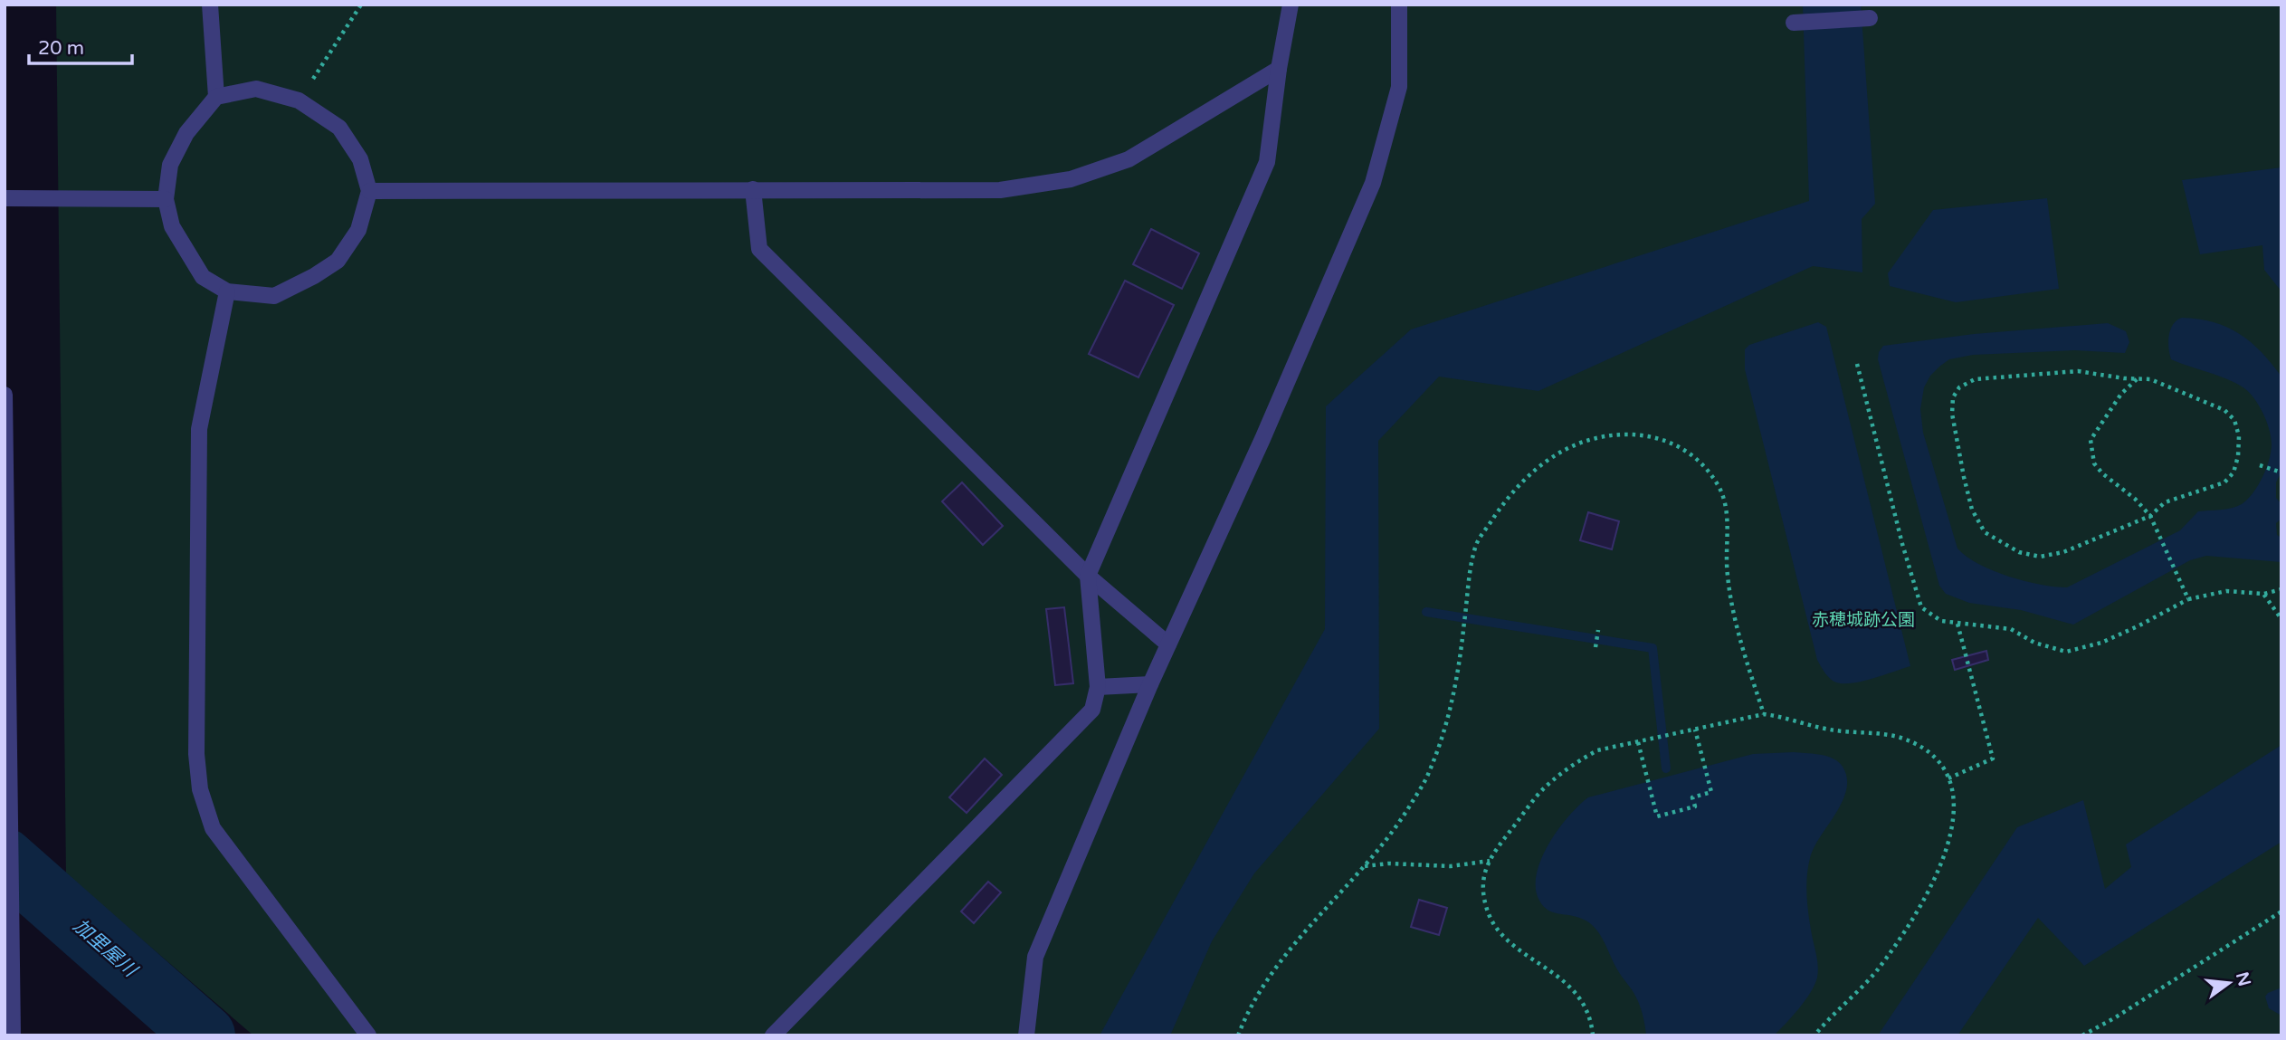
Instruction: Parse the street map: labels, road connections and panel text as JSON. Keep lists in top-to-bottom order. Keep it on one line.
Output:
{"water":["加里屋川"],"parks":["赤穂城跡公園"],"scale_bar":"20 m","north":"right"}
